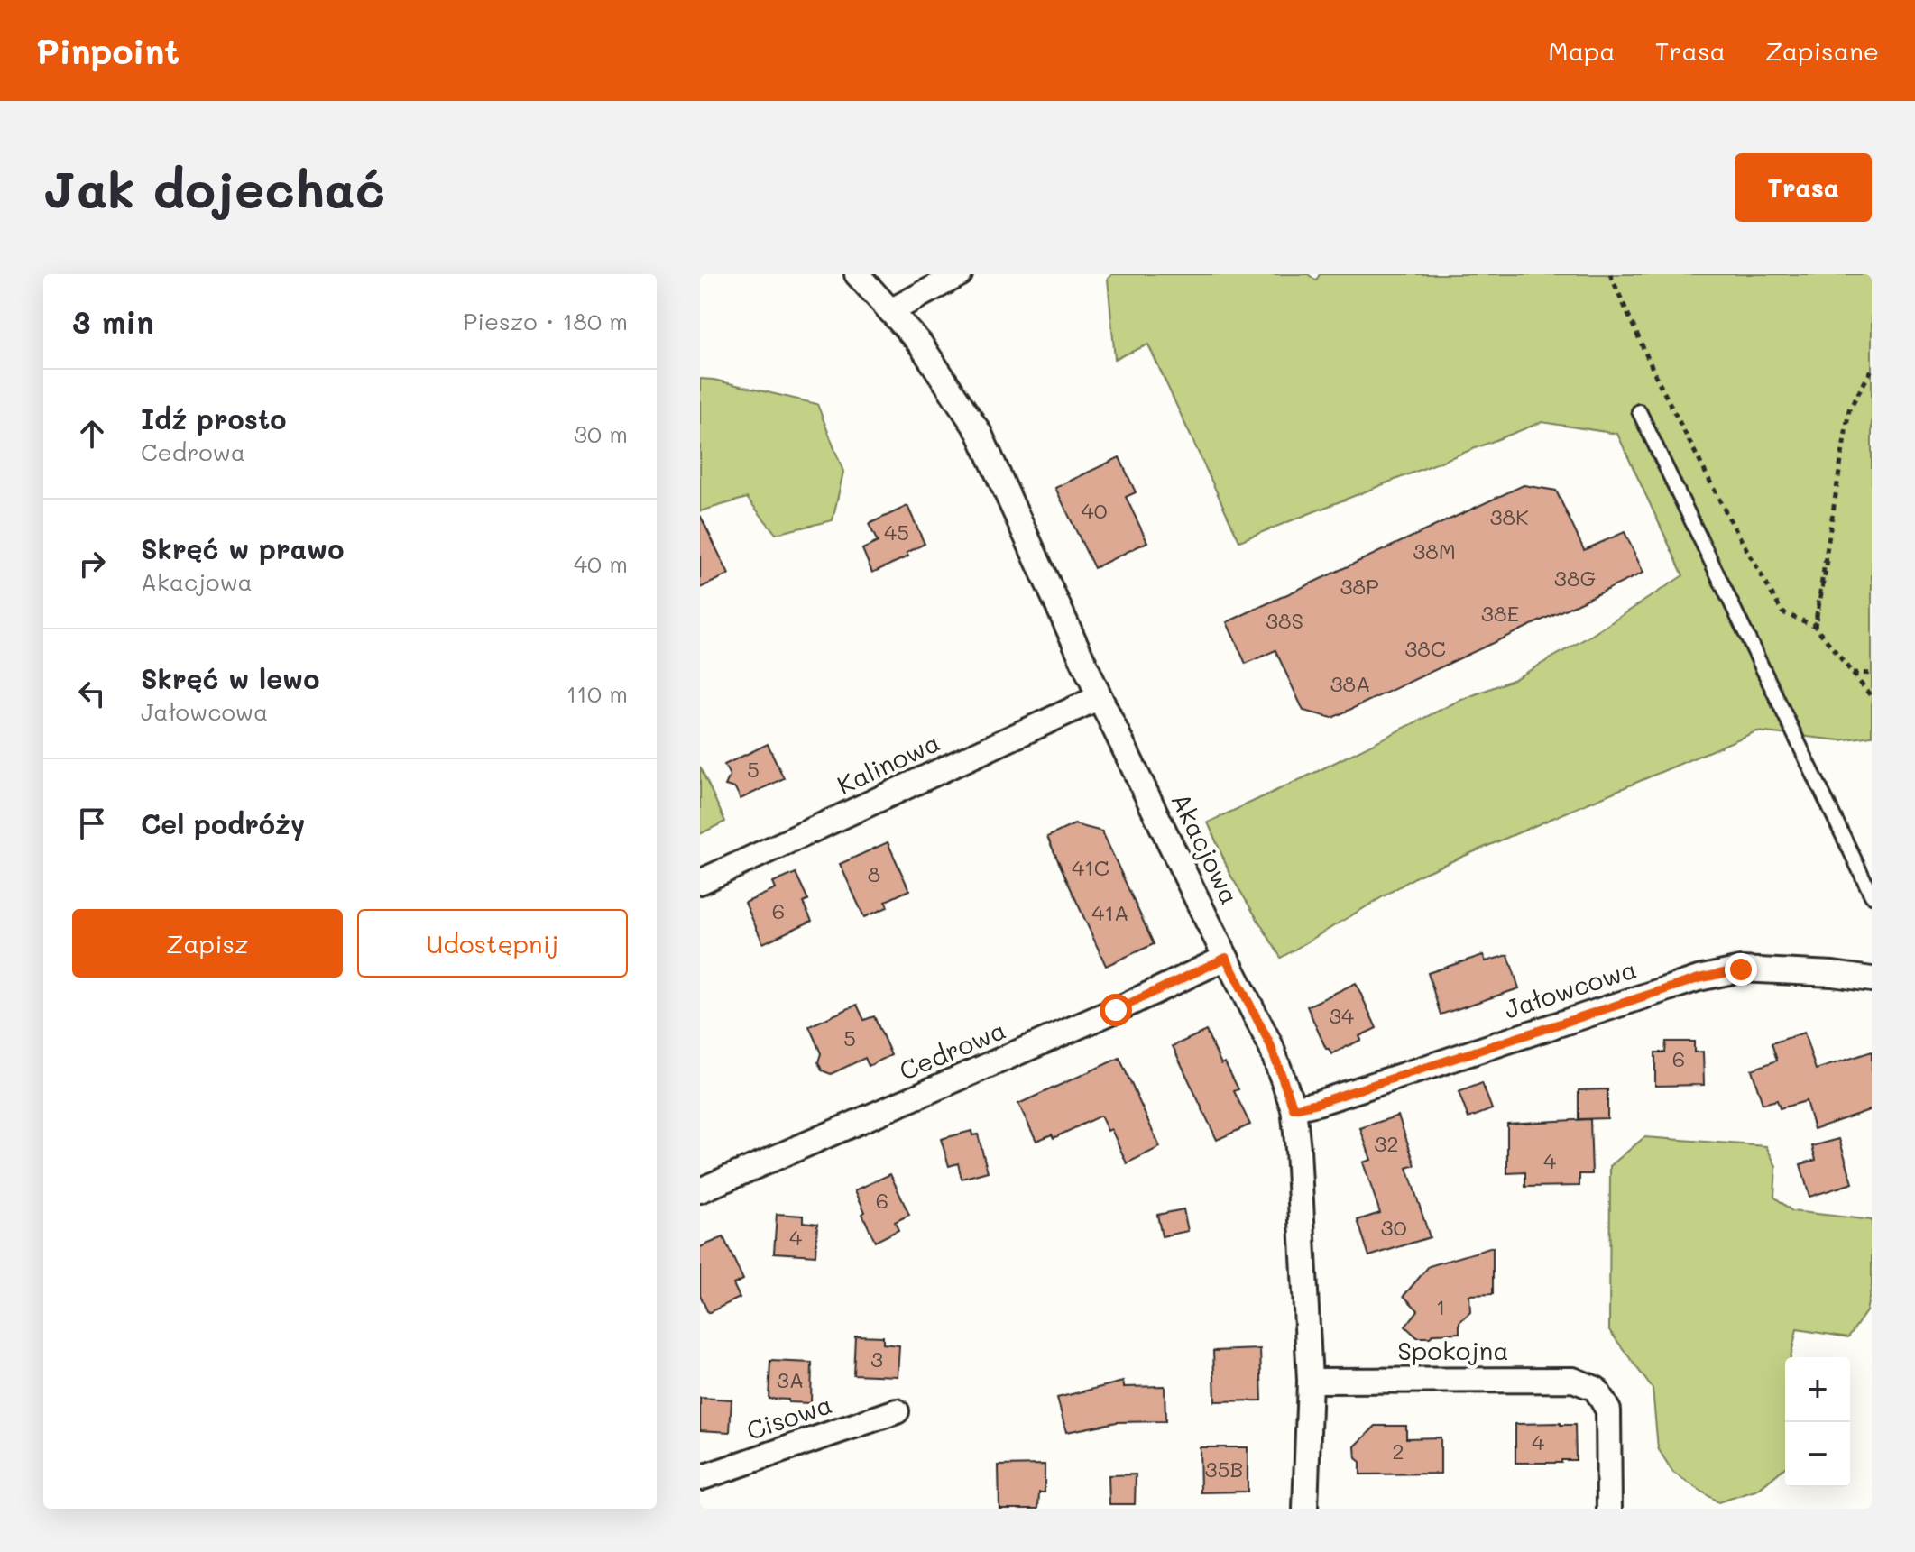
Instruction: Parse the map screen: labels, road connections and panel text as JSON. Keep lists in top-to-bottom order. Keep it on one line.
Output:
{"streets":{"street":["Kalinowa","Akacjowa","Jałowcowa","Cedrowa","Spokojna","Cisowa"]},"crossings":[["Kalinowa","Akacjowa"],["Akacjowa","Jałowcowa"],["Akacjowa","Cedrowa"],["Akacjowa","Spokojna"]],"house_numbers":["40","38K","45","38M","38G","38P","38E","38S","38C","38A","5","41C","8","6","41A","34","5","6","32","4","6","30","4","1","3","3A","4","2","35B"],"page":{"header":"Pinpoint","nav":["Mapa","Trasa","Zapisane"],"buttons":["Trasa",["Zapisz","Udostępnij"]],"title":"Jak dojechać","heading":["3 min","Pieszo · 180 m"],"list":[["Idź prosto","Cedrowa","30 m"],["Skręć w prawo","Akacjowa","40 m"],["Skręć w lewo","Jałowcowa","110 m"],"Cel podróży"],"map_buttons":["+","−"]}}
